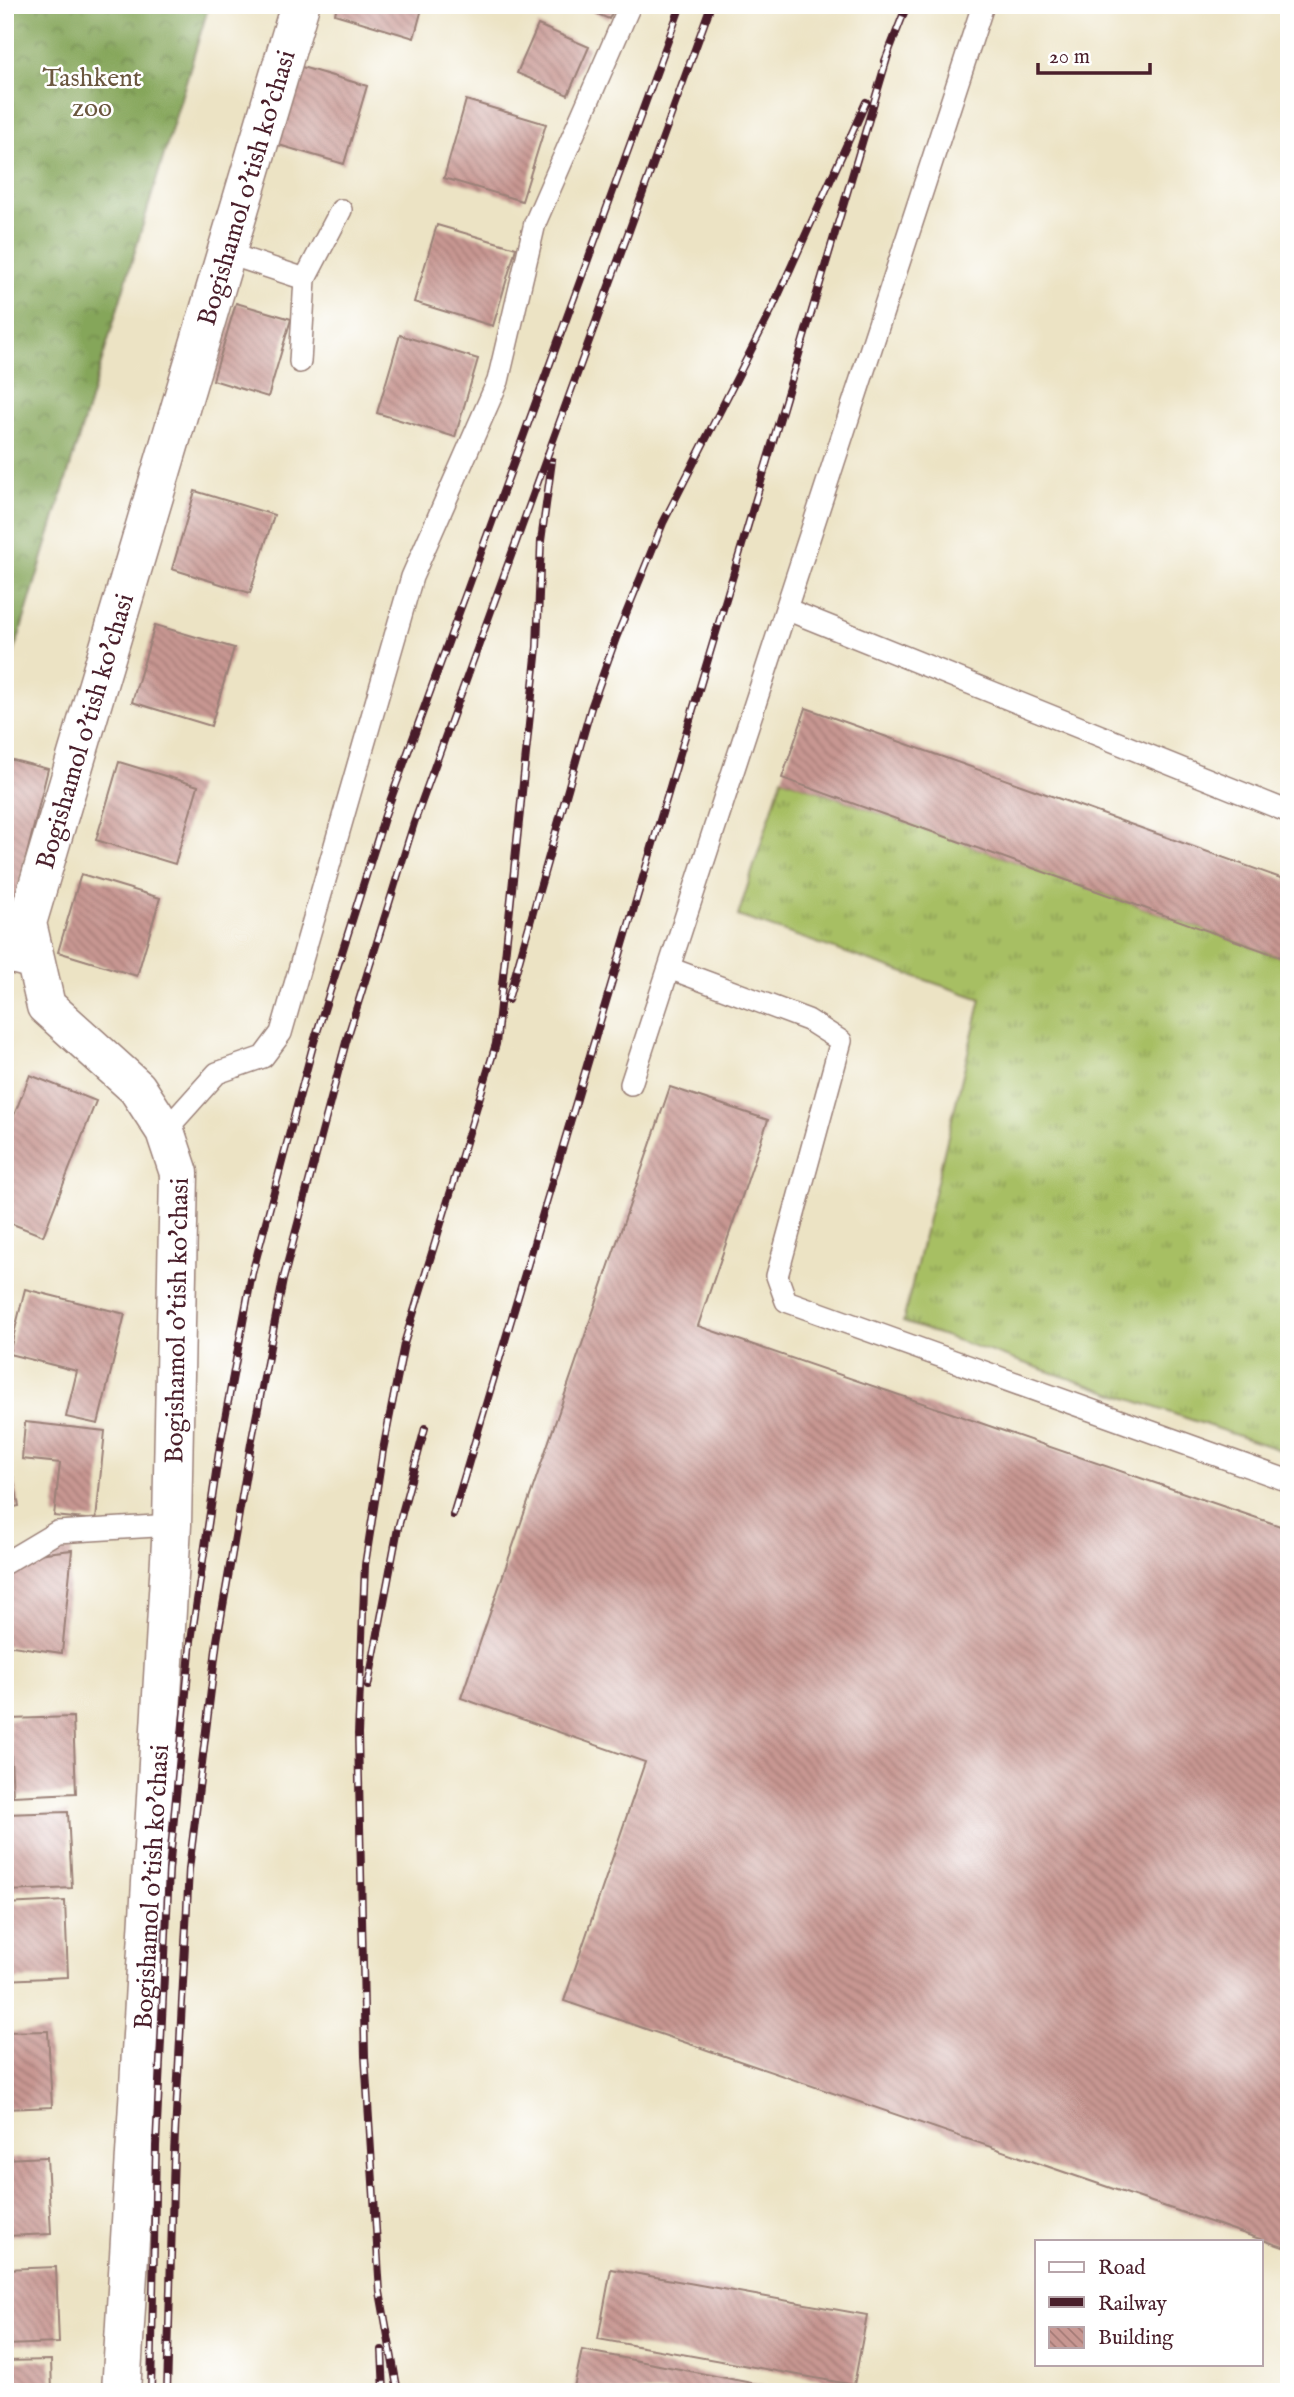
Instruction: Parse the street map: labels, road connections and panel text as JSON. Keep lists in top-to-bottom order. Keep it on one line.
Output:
{"streets":{"street":["Bogishamol o'tish ko'chasi"]},"parks":["Tashkent zoo"],"legend":["Road","Railway","Building"],"scale_bar":"20 m"}
